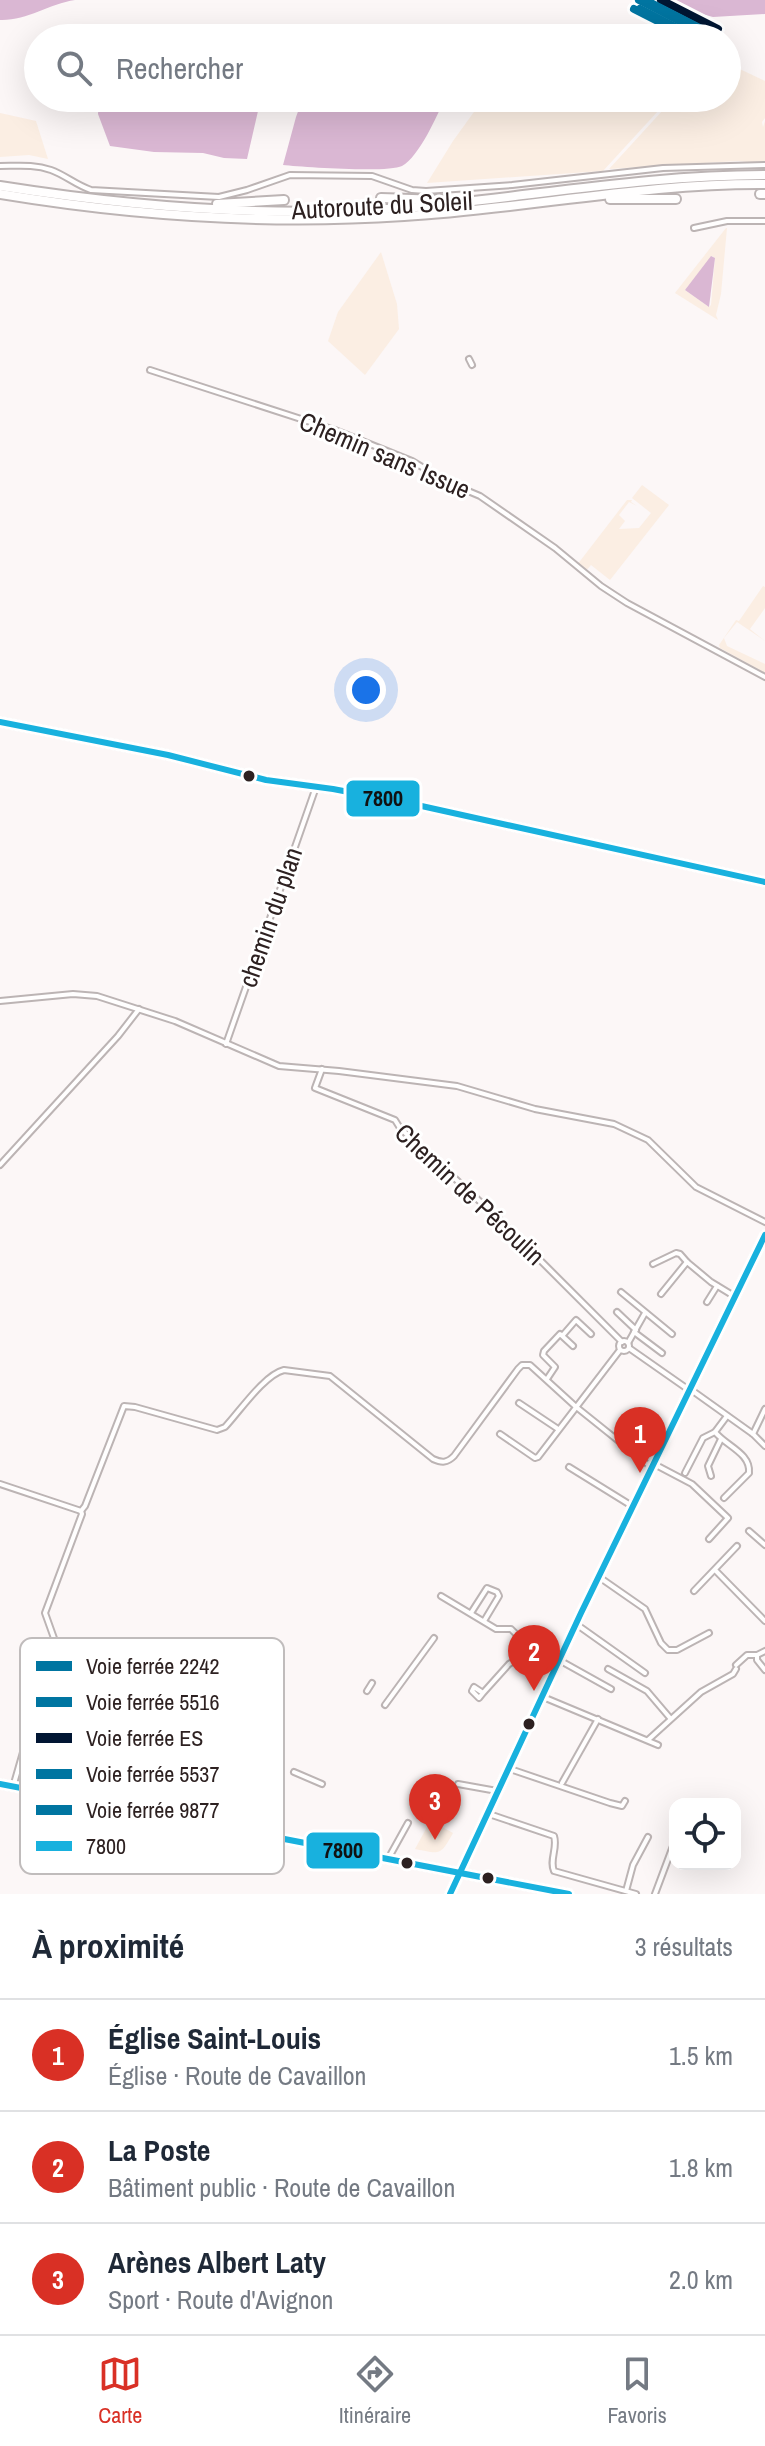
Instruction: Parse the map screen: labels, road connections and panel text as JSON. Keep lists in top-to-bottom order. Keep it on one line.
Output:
{"streets":{"highway":["Autoroute du Soleil"],"street":["Chemin sans Issue","chemin du plan","Chemin de Pécoulin"]},"lines":["rail line 2242","rail line ES","rail line 5537","rail line 5516","rail line 9877","transit line 7800"],"legend":["Voie ferrée 2242","Voie ferrée 5516","Voie ferrée ES","Voie ferrée 5537","Voie ferrée 9877","7800"],"page":{"search":"Rechercher","pins":["1","2","3"],"heading":["À proximité","3 résultats"],"list":[{"mark":"1","name":"Église Saint-Louis","note":"Église · Route de Cavaillon","value":"1.5 km"},{"mark":"2","name":"La Poste","note":"Bâtiment public · Route de Cavaillon","value":"1.8 km"},{"mark":"3","name":"Arènes Albert Laty","note":"Sport · Route d'Avignon","value":"2.0 km"}],"nav":["Carte","Itinéraire","Favoris"]}}
